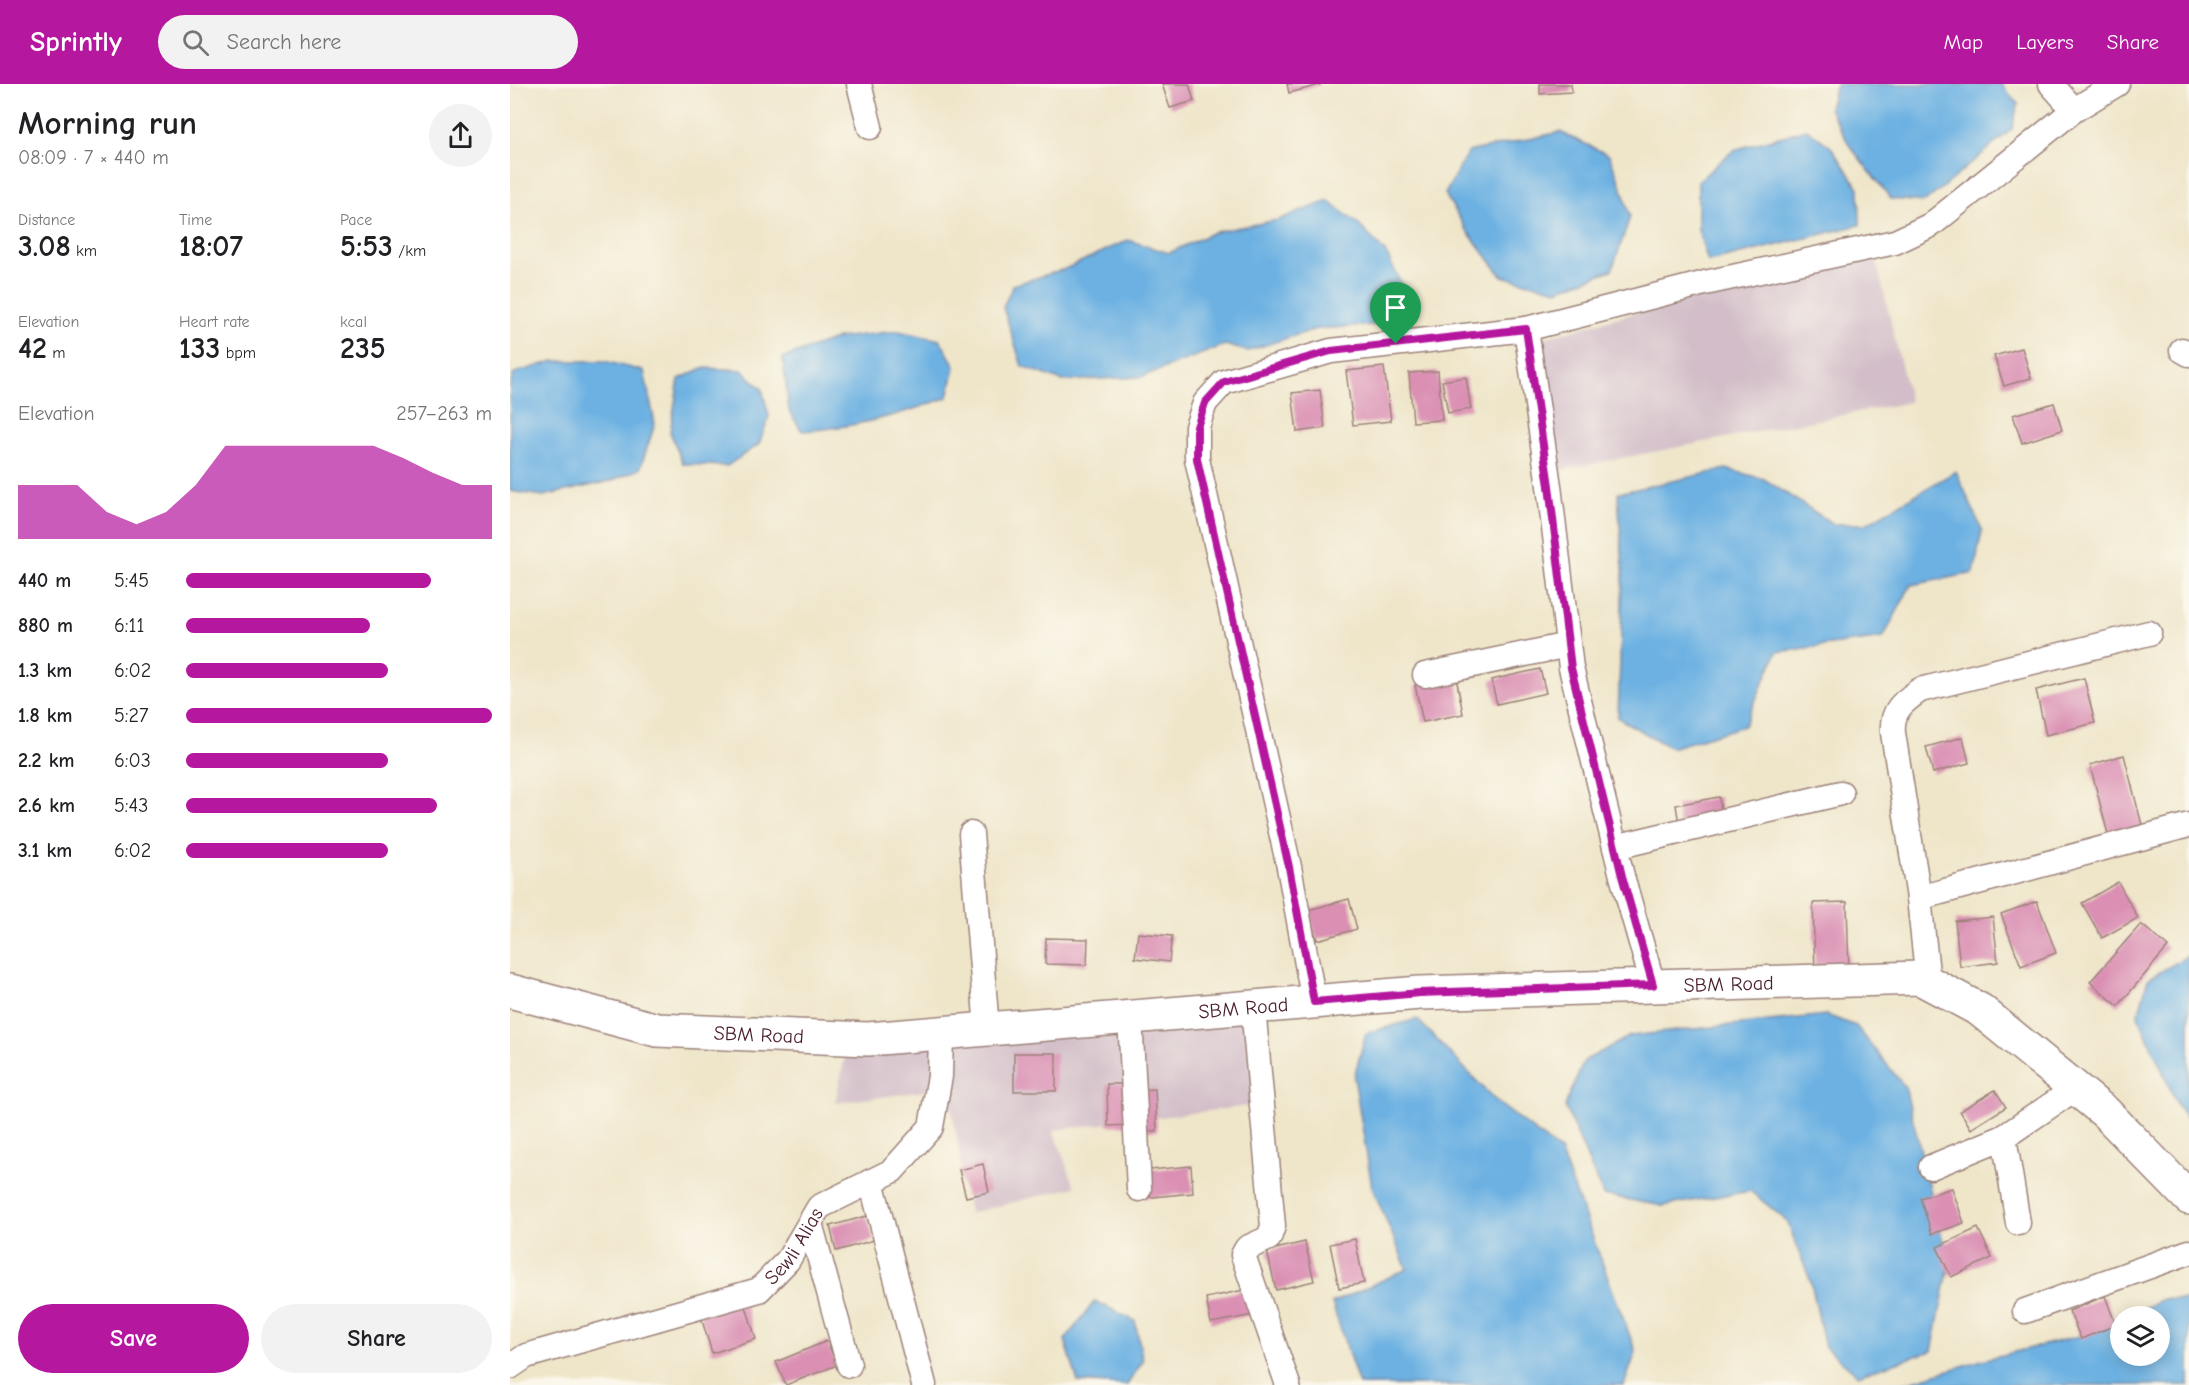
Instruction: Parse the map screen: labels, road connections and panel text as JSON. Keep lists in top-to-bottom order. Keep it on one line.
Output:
{"streets":{"street":["SBM Road","Sewli Alias"]},"crossings":[["SBM Road","Sewli Alias"]],"page":{"header":"Sprintly","search":"Search here","nav":["Map","Layers","Share"],"heading":["Morning run","08:09 · 7 × 440 m"],"stats":[["Distance","3.08 km"],["Time","18:07"],["Pace","5:53 /km"],["Elevation","42 m"],["Heart rate","133 bpm"],["kcal","235"]],"chart":["Elevation","257–263 m"],"list":[{"name":"440 m","note":"5:45"},{"name":"880 m","note":"6:11"},{"name":"1.3 km","note":"6:02"},{"name":"1.8 km","note":"5:27"},{"name":"2.2 km","note":"6:03"},{"name":"2.6 km","note":"5:43"},{"name":"3.1 km","note":"6:02"}],"buttons":["Save","Share"]}}
